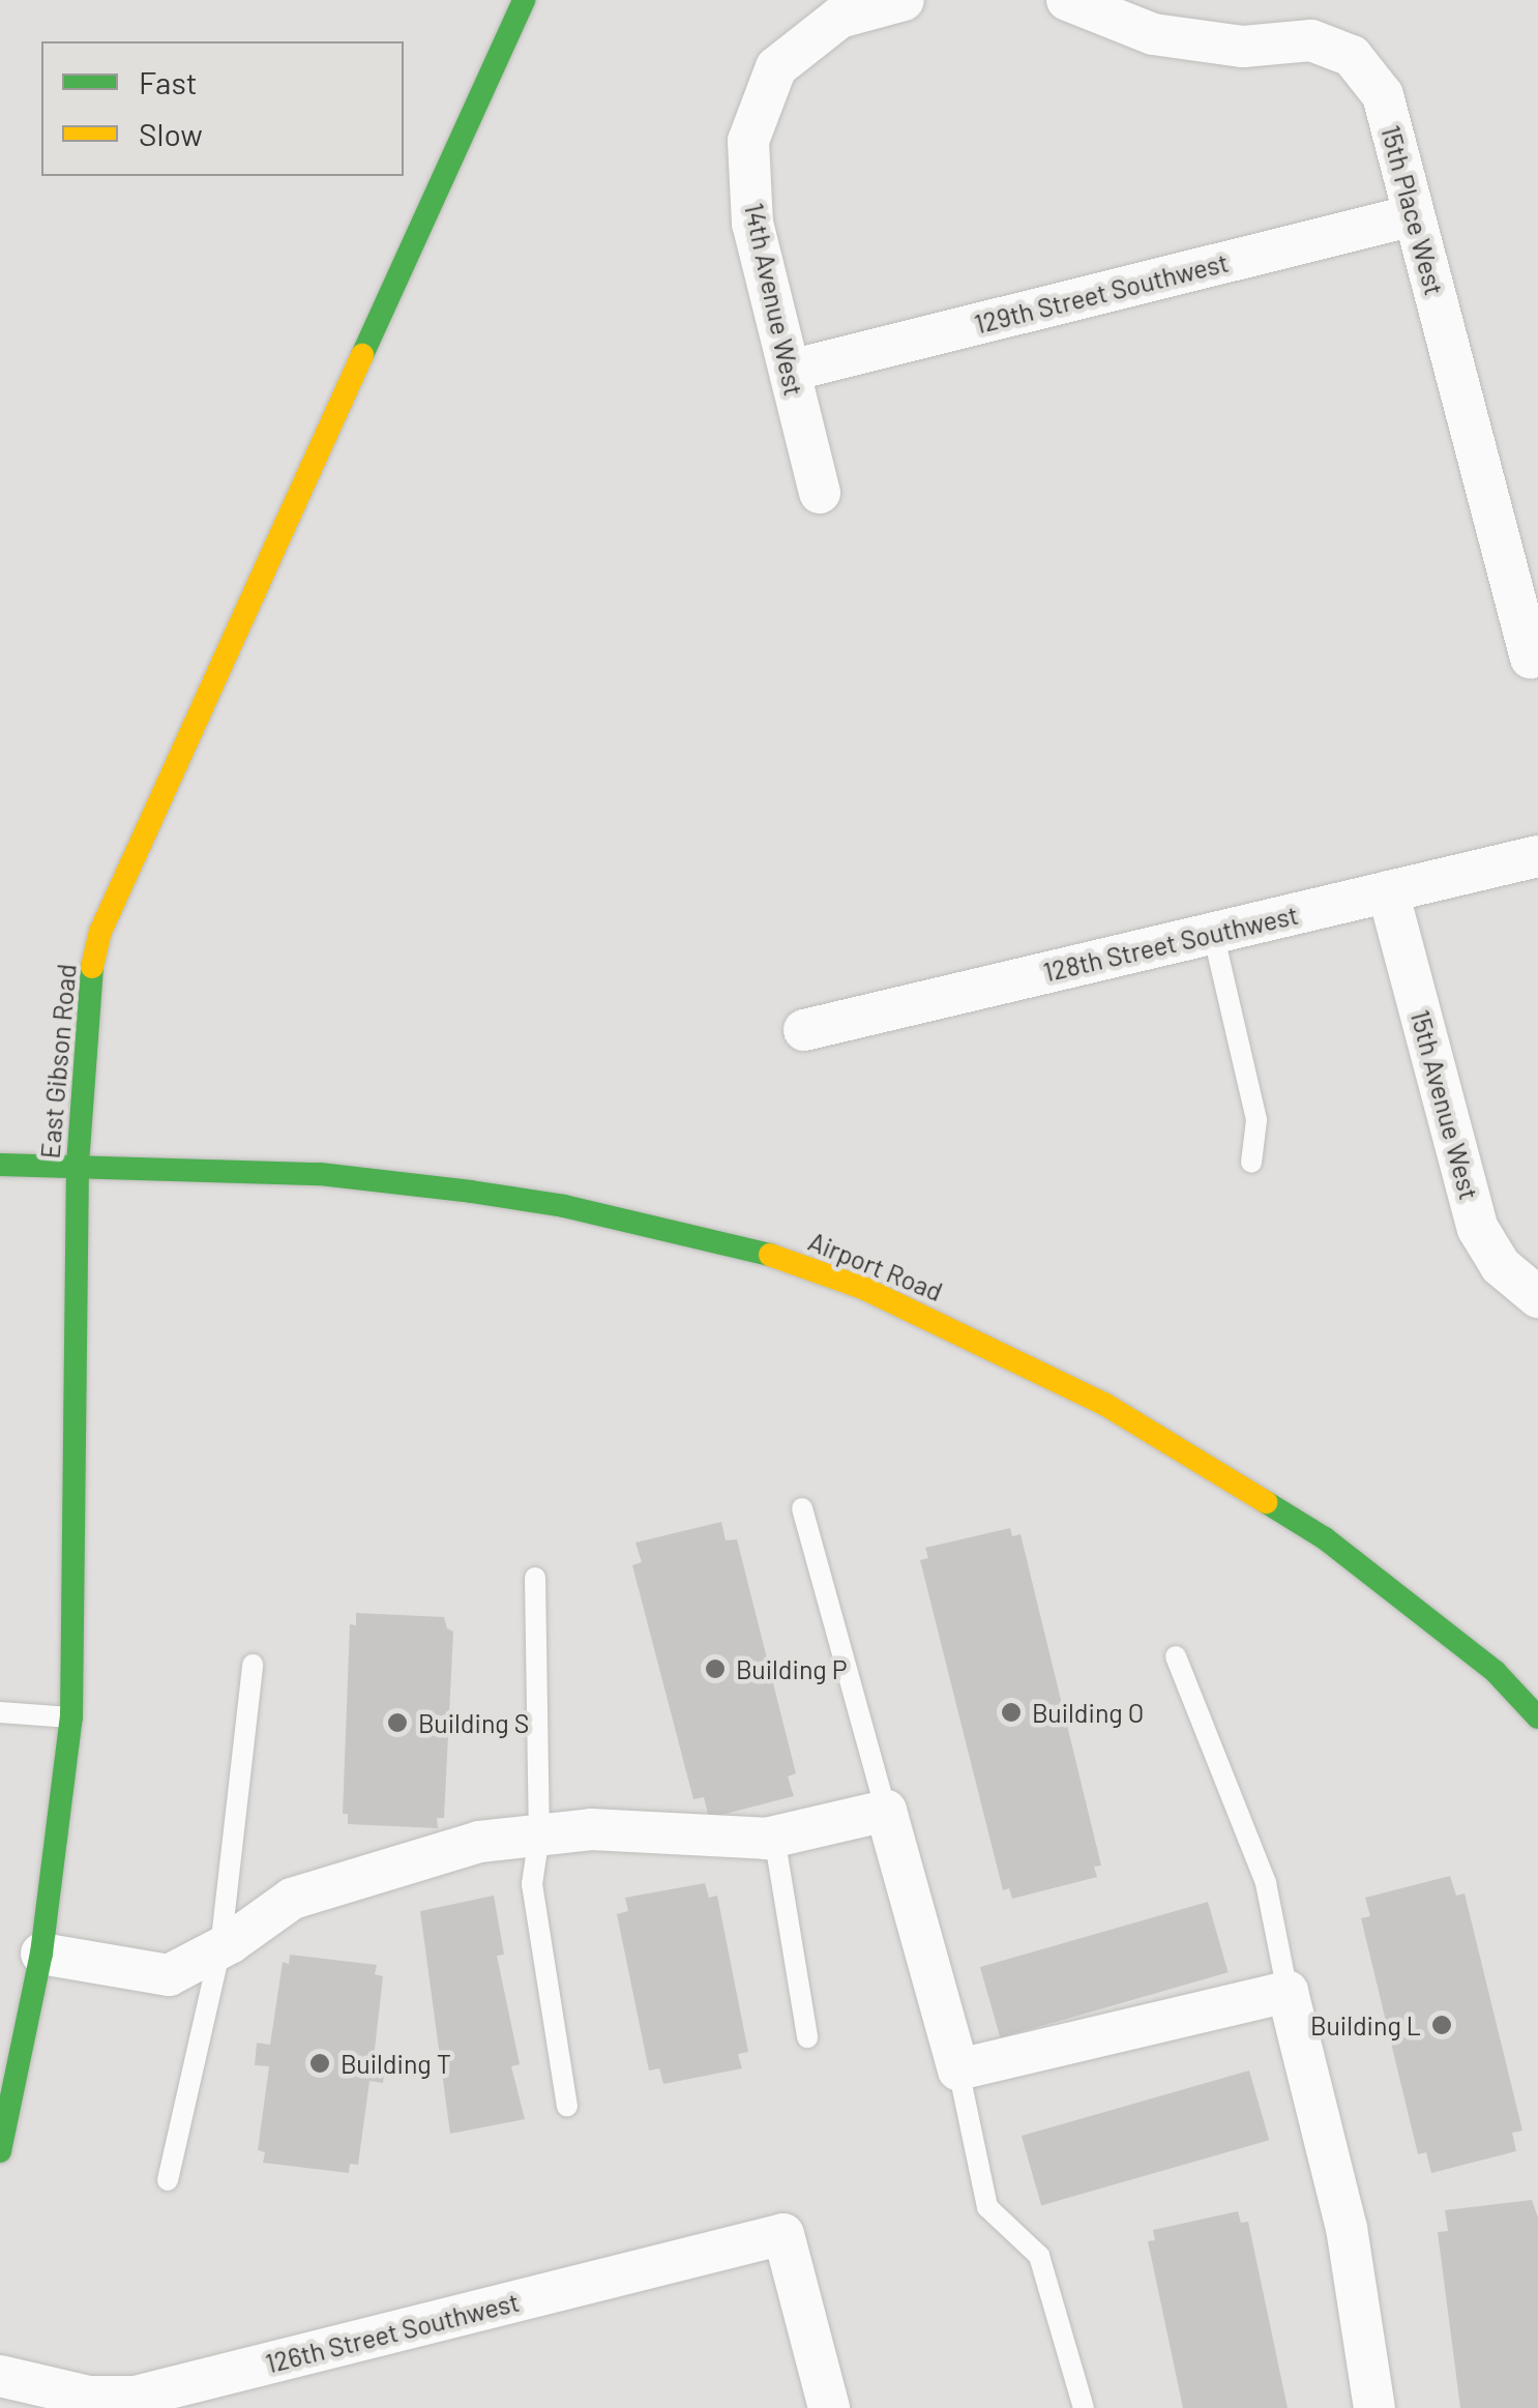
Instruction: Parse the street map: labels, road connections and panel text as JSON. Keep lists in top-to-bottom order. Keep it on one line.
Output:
{"streets":{"street":["15th Place West","129th Street Southwest","14th Avenue West","128th Street Southwest","East Gibson Road","15th Avenue West","Airport Road","126th Street Southwest"]},"crossings":[["15th Place West","129th Street Southwest"],["129th Street Southwest","14th Avenue West"],["128th Street Southwest","15th Avenue West"],["East Gibson Road","Airport Road"]],"places":["Building P","Building O","Building S","Building L","Building T"],"legend":["Fast","Slow"]}
